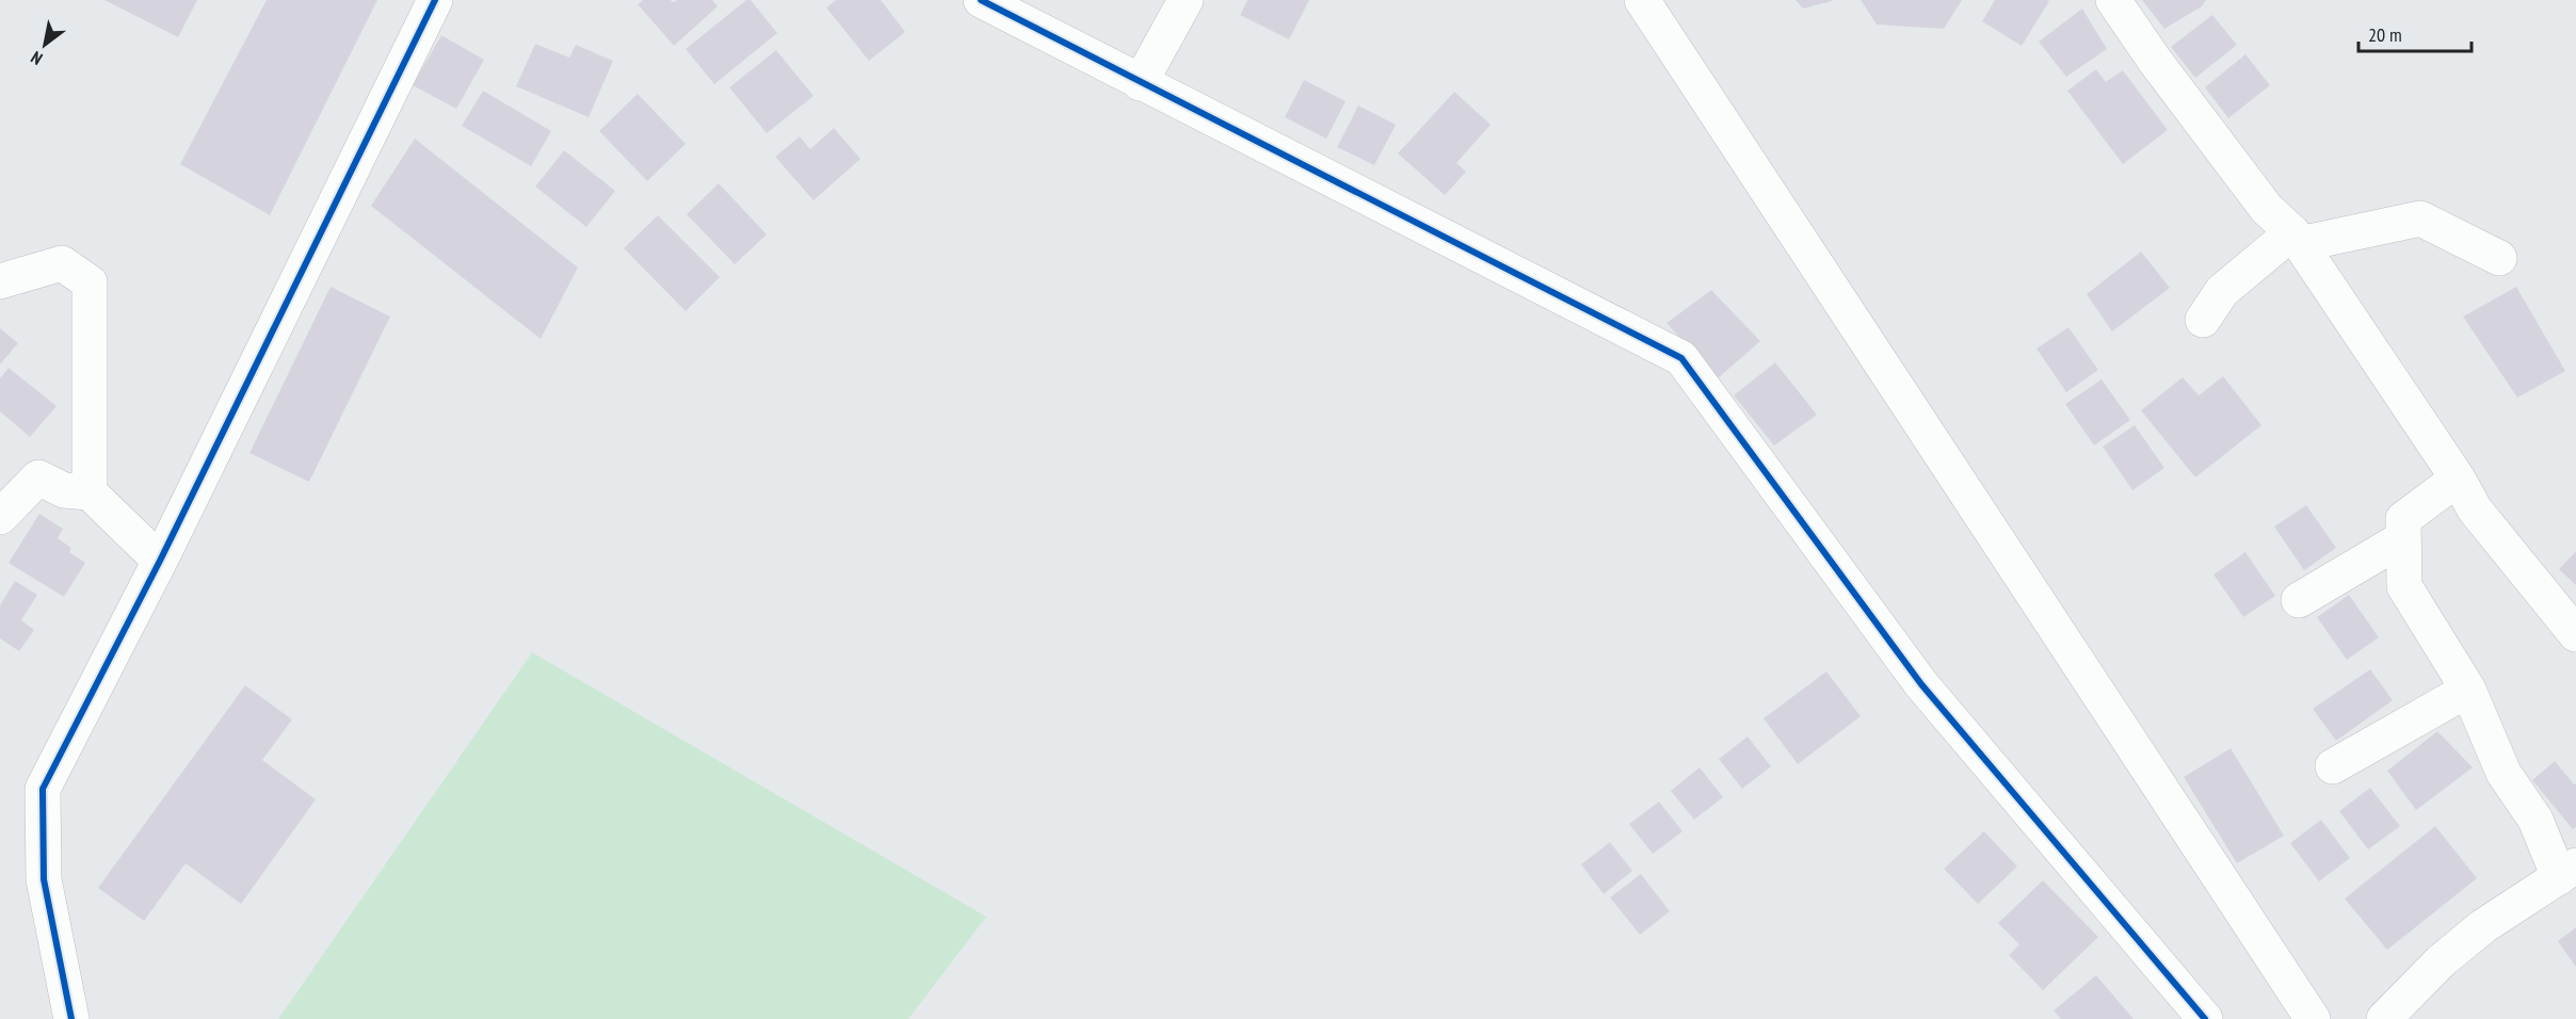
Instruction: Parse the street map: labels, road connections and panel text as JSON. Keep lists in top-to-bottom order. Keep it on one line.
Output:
{"scale_bar":"20 m","north":"bottom left"}
